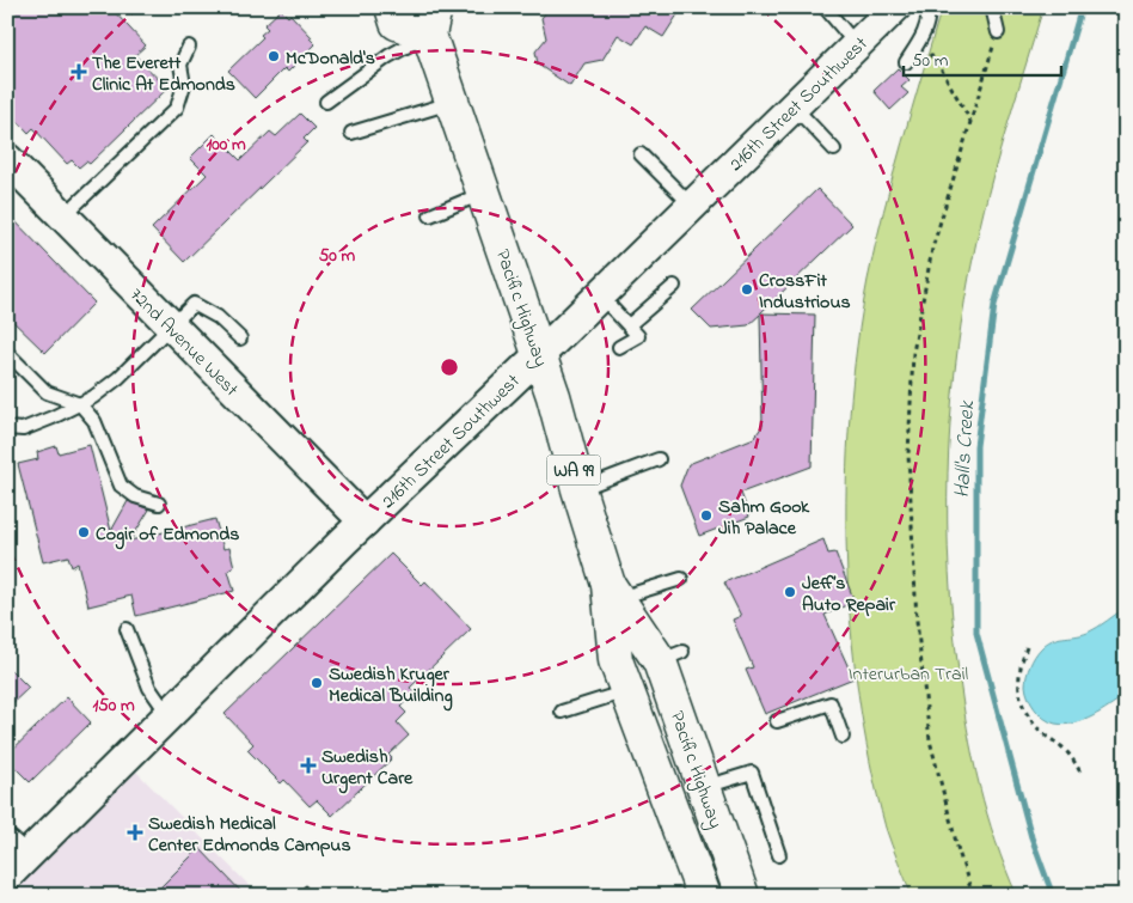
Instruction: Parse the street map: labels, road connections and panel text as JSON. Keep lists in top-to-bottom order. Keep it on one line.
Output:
{"streets":{"highway":["Pacific Highway","WA 99"],"street":["216th Street Southwest","72nd Avenue West"]},"crossings":[["216th Street Southwest","Pacific Highway"],["216th Street Southwest","72nd Avenue West"]],"water":["Hall's Creek"],"parks":["Interurban Trail"],"places":{"other":["McDonald's","CrossFit Industrious","Sahm Gook Jih Palace","Cogir of Edmonds","Jeff’s Auto Repair","Swedish Kruger Medical Building"],"health":["The Everett Clinic At Edmonds","Swedish Urgent Care","Swedish Medical Center Edmonds Campus"]},"scale_bar":"50 m","rings":["100 m","50 m","150 m"]}
